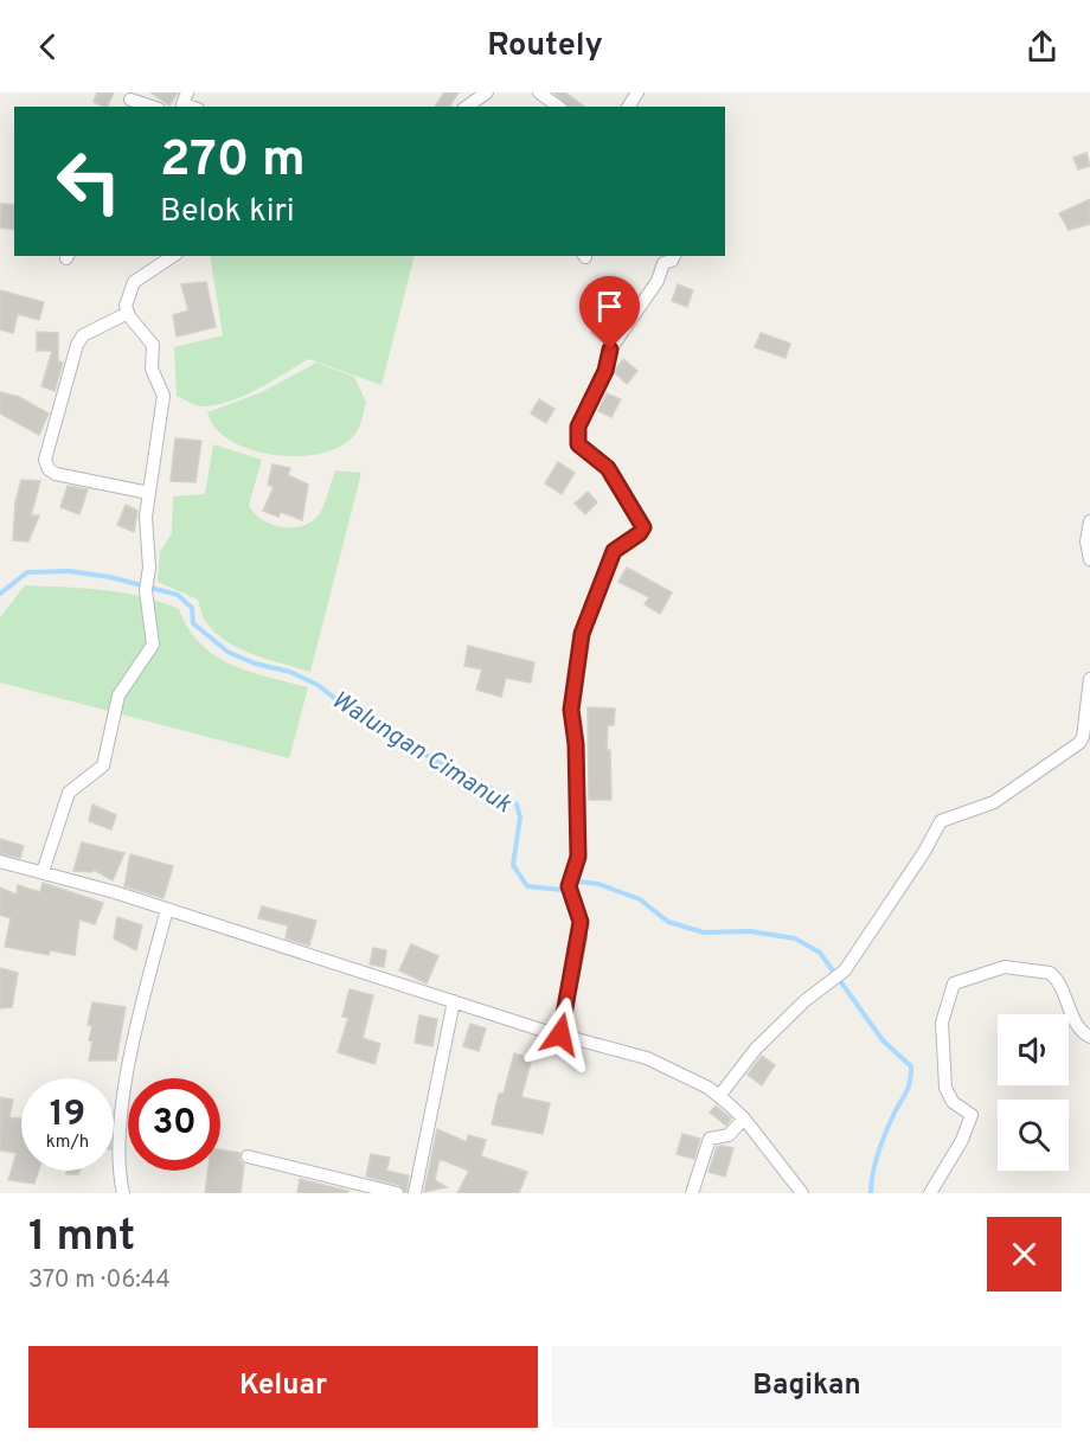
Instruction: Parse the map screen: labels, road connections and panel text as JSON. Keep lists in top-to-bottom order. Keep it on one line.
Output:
{"water":["Walungan Cimanuk"],"page":{"header":"Routely","turn":["270 m","Belok kiri"],"speed":"19 km/h","limit":"30","heading":["1 mnt","370 m · 06:44"],"buttons":["Keluar","Bagikan"]}}
